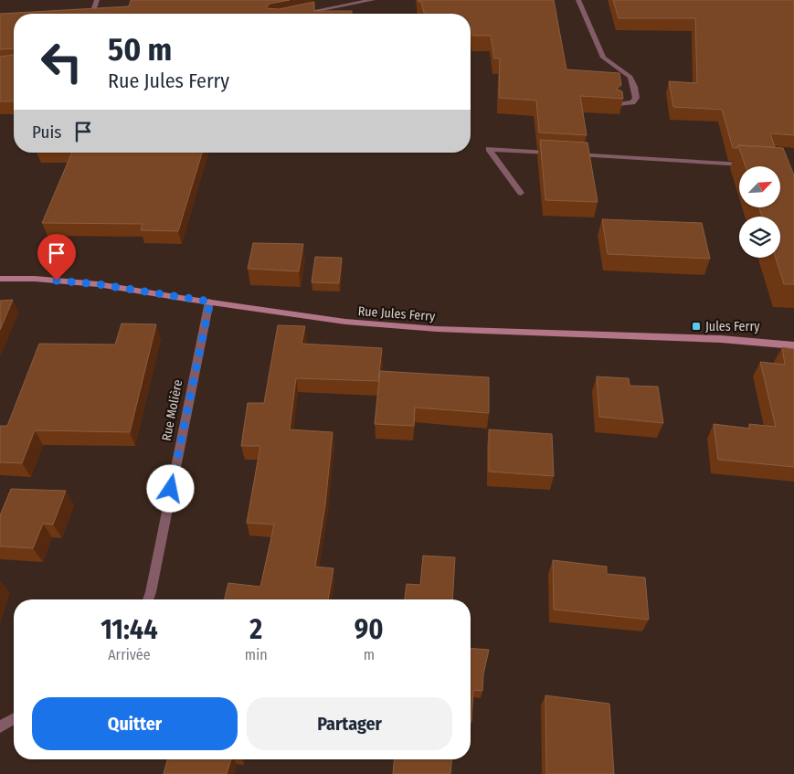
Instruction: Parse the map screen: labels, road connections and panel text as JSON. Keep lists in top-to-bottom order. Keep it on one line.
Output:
{"streets":{"street":["Rue Jules Ferry","Rue Molière"]},"crossings":[["Rue Jules Ferry","Rue Molière"]],"places":{"transit":["Jules Ferry"]},"north":"top right","page":{"turn":["50 m","Rue Jules Ferry"],"then":"Puis","eta":["11:44","Arrivée","2","min","90","m"],"buttons":["Quitter","Partager"]}}
